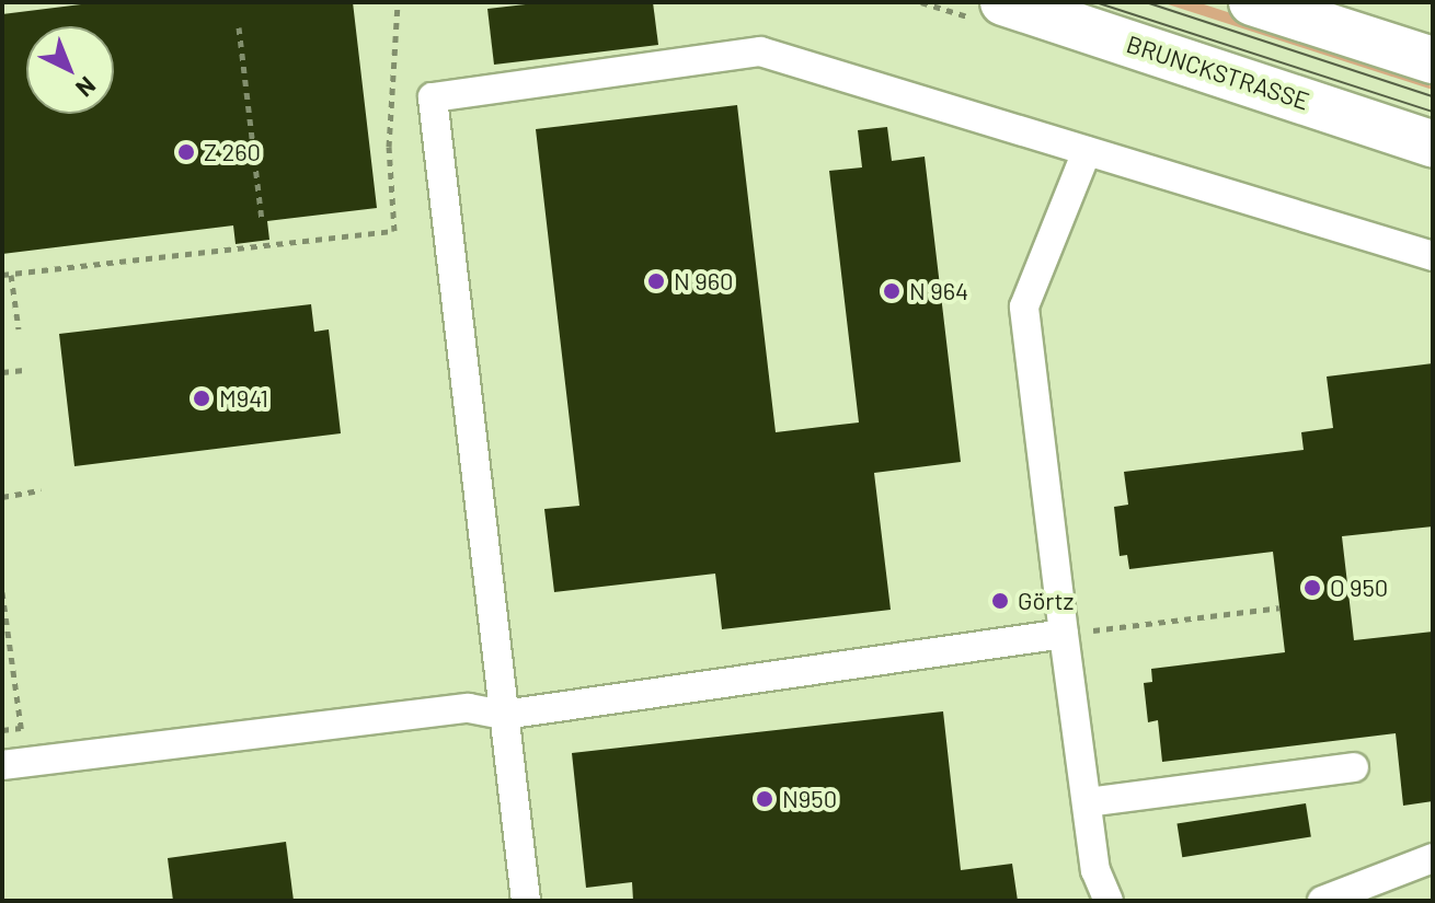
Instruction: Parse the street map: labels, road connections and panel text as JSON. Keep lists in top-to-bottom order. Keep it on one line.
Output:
{"streets":{"main road":["BRUNCKSTRASSE"]},"places":["Z 260","N 960","N 964","M941","O 950","Görtz","N950"],"north":"bottom right"}
